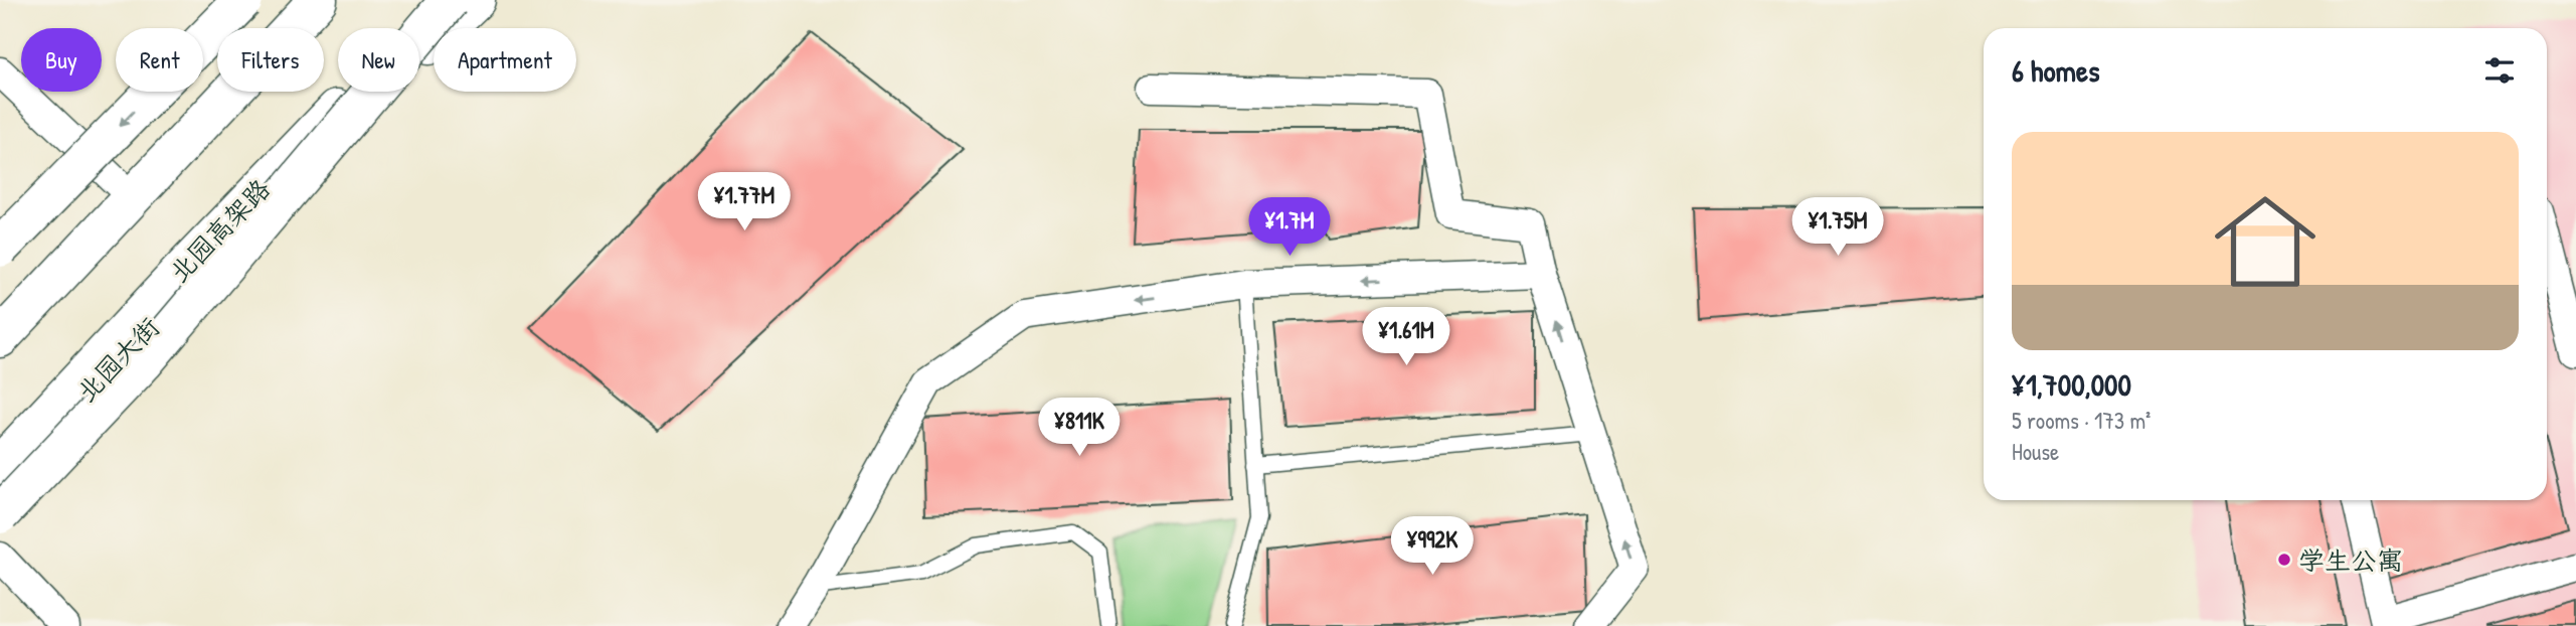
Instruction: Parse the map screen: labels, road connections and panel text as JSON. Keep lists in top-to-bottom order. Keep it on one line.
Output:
{"streets":{"main road":["北园高架路","北园大街"]},"places":["学生公寓"],"page":{"chip":["Buy","Rent","Filters","New","Apartment"],"heading":"6 homes","list":[{"name":"¥1,700,000","note":"5 rooms · 173 m² · House"}],"price":["¥1.77M","¥1.7M","¥1.75M","¥1.61M","¥811K","¥992K"]}}
